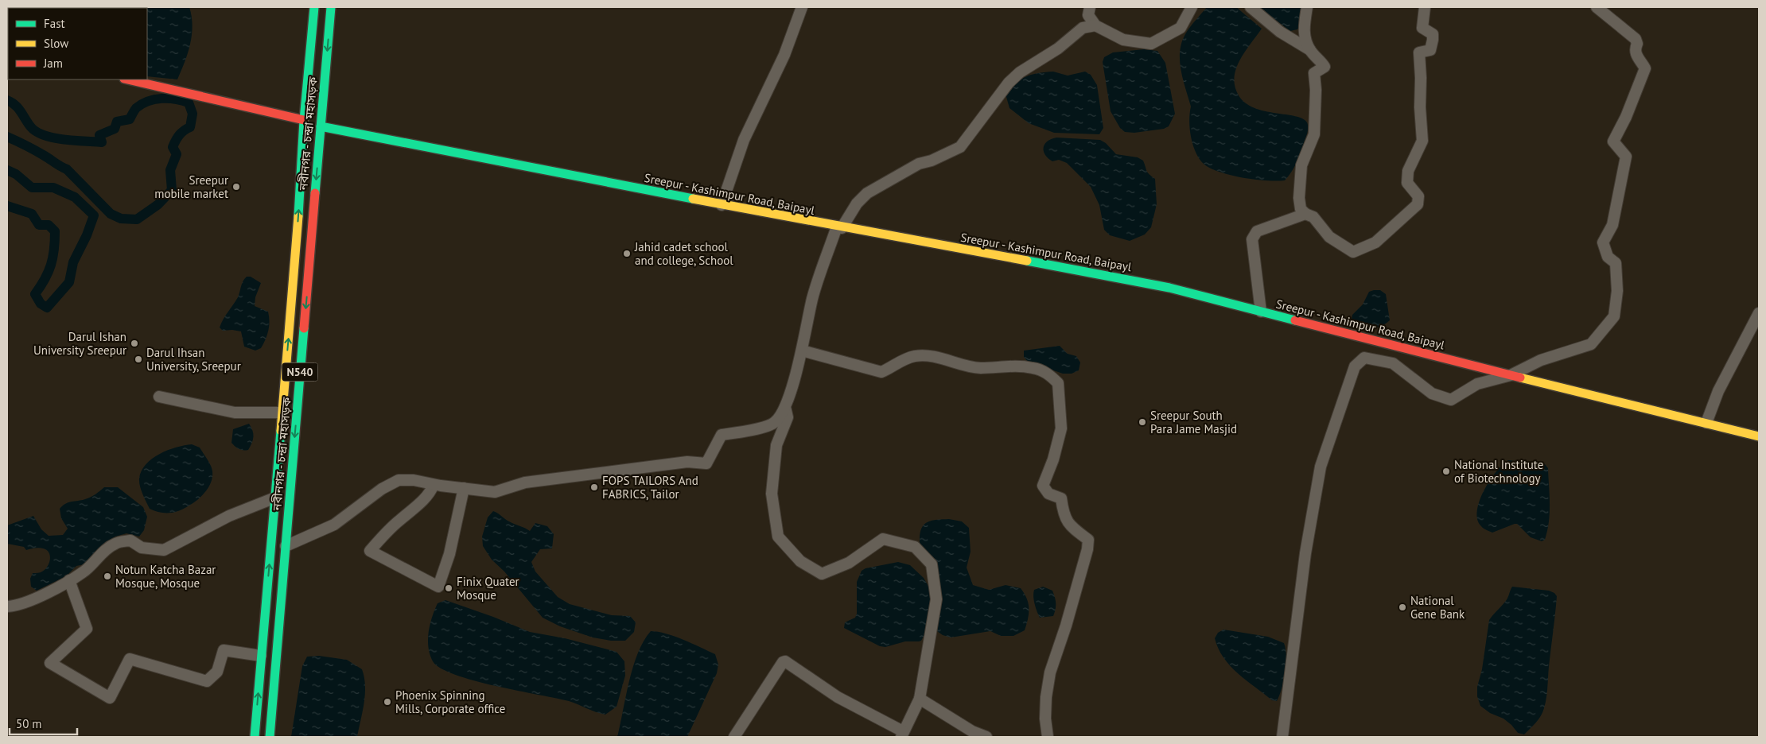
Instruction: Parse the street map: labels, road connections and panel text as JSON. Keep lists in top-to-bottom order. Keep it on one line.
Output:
{"streets":{"main road":["নবীনগর - চন্দ্রা মহাসড়ক","Sreepur - Kashimpur Road, Baipayl","N540"]},"crossings":[["নবীনগর - চন্দ্রা মহাসড়ক","Sreepur - Kashimpur Road, Baipayl"]],"places":["Sreepur mobile market","Jahid cadet school and college, School","Darul Ishan University Sreepur","Darul Ihsan University, Sreepur","Sreepur South Para Jame Masjid","National Institute of Biotechnology","FOPS TAILORS And FABRICS, Tailor","Notun Katcha Bazar Mosque, Mosque","Finix Quater Mosque","National Gene Bank","Phoenix Spinning Mills, Corporate office"],"legend":["Fast","Slow","Jam"],"scale_bar":"50 m"}
